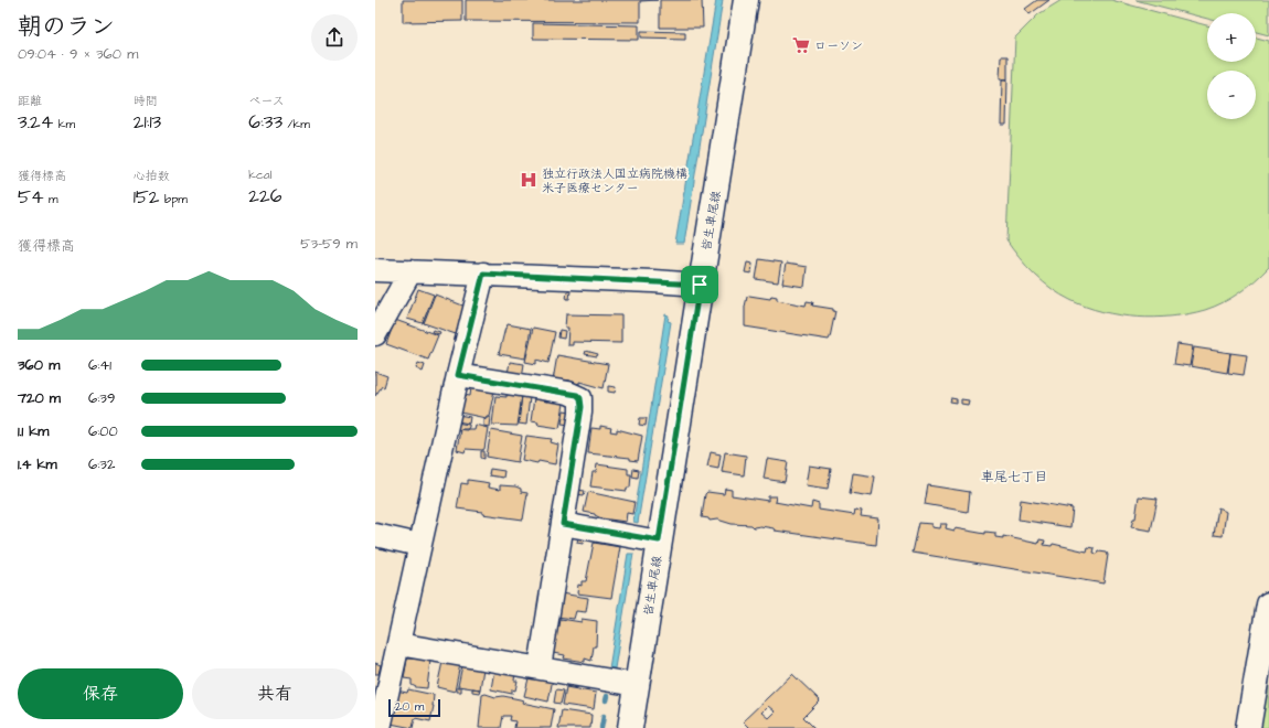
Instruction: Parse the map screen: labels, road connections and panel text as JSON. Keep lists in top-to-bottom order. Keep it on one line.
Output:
{"streets":{"main road":["皆生車尾線"]},"districts":["車尾七丁目"],"places":{"supermarket":["ローソン"],"hospital":["独立行政法人国立病院機構 米子医療センター"]},"scale_bar":"20 m","page":{"heading":["朝のラン","09:04 · 9 × 360 m"],"map_buttons":["+","−"],"stats":[["距離","3.24 km"],["時間","21:13"],["ペース","6:33 /km"],["獲得標高","54 m"],["心拍数","152 bpm"],["kcal","226"]],"chart":["獲得標高","53–59 m"],"list":[{"name":"360 m","note":"6:41"},{"name":"720 m","note":"6:39"},{"name":"1.1 km","note":"6:00"},{"name":"1.4 km","note":"6:32"}],"buttons":["保存","共有"],"scale":"20 m"}}
